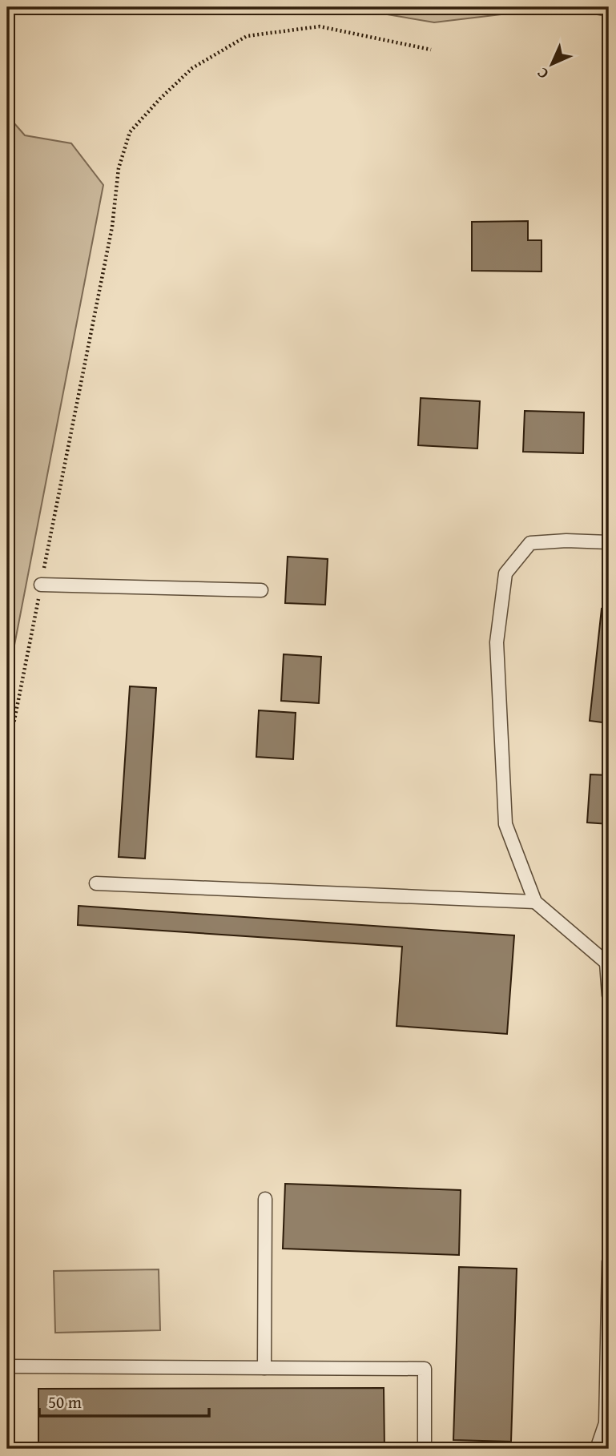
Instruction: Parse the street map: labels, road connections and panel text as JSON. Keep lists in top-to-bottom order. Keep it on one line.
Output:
{"scale_bar":"50 m","north":"bottom left"}
